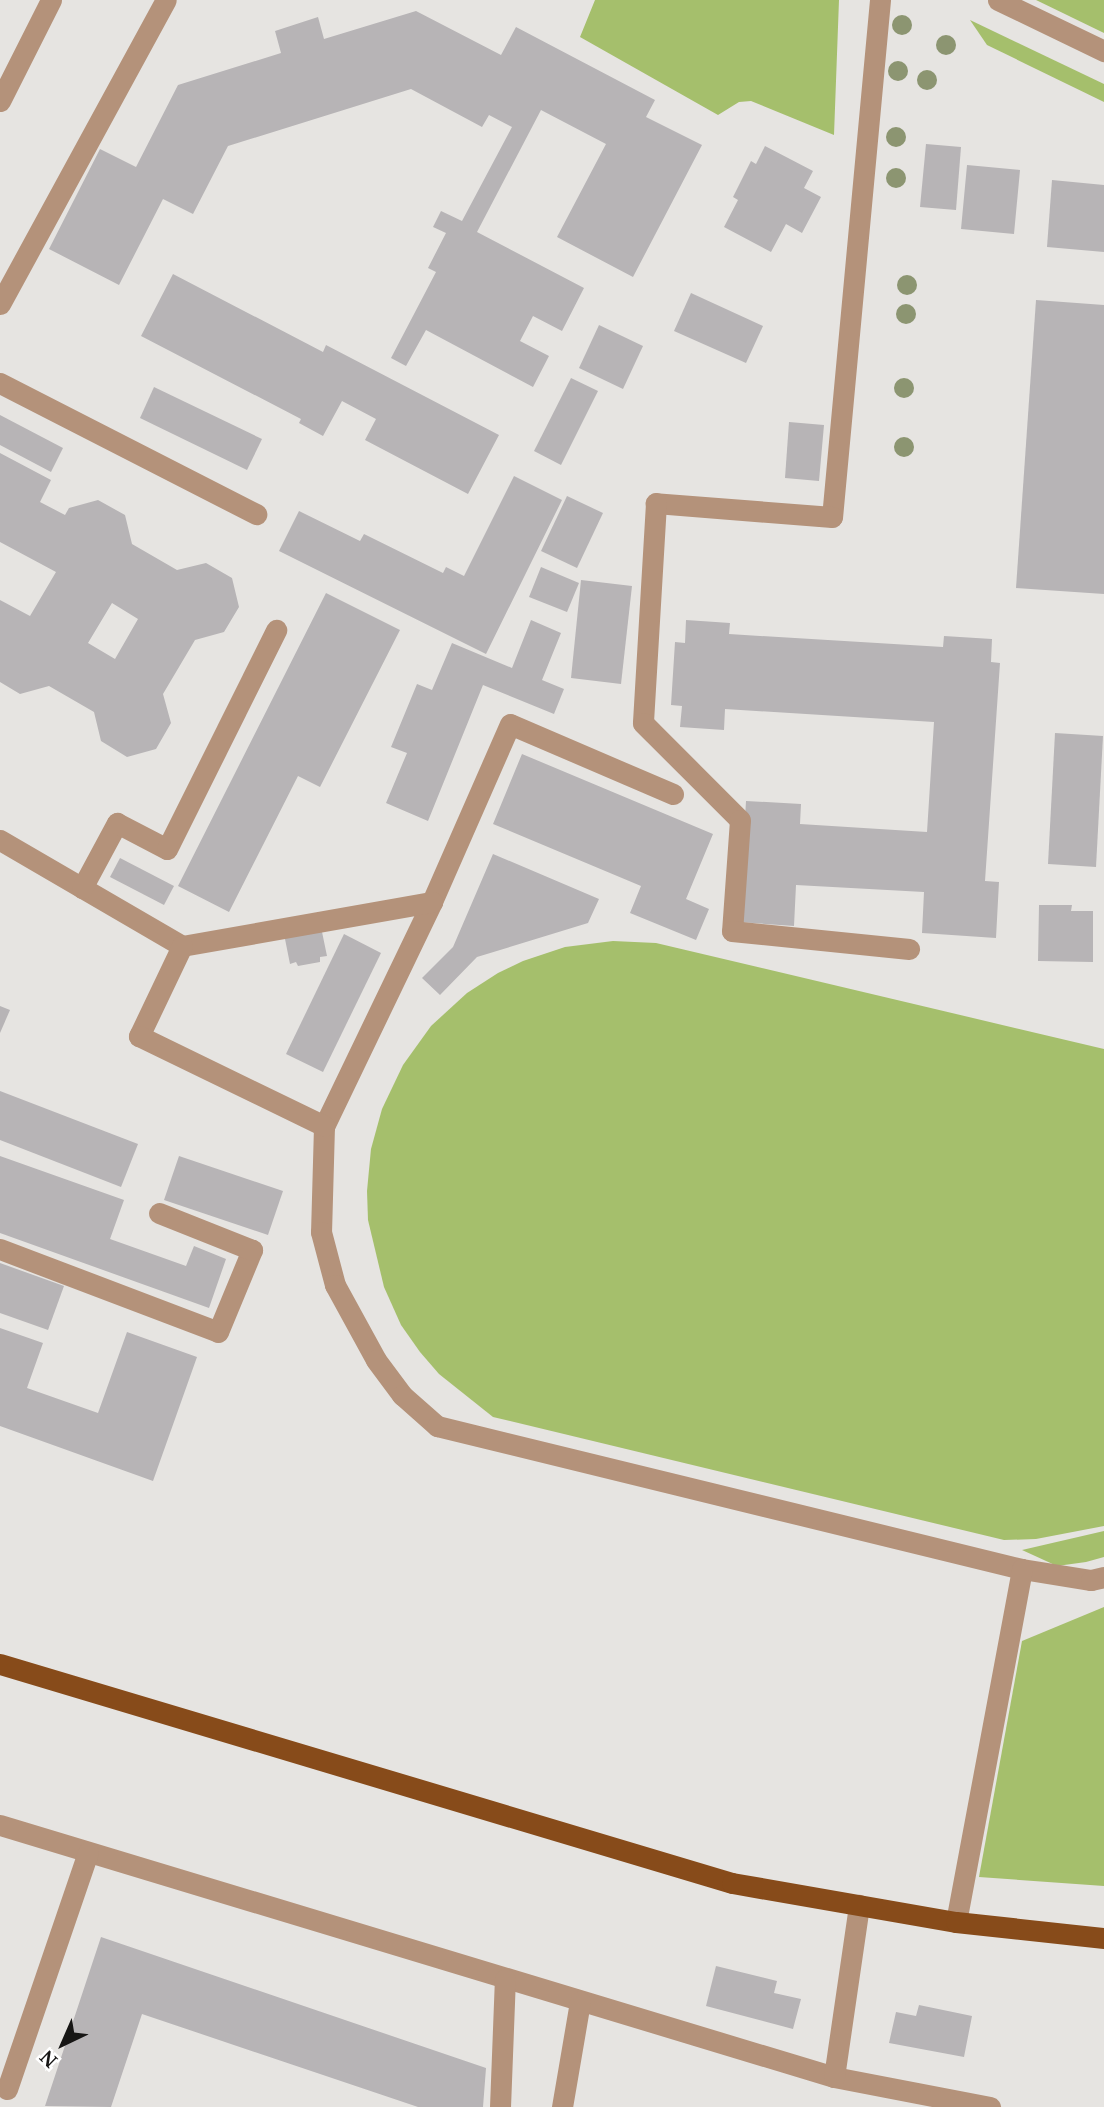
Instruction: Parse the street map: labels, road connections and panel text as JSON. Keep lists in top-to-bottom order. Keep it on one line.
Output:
{"north":"bottom left"}
